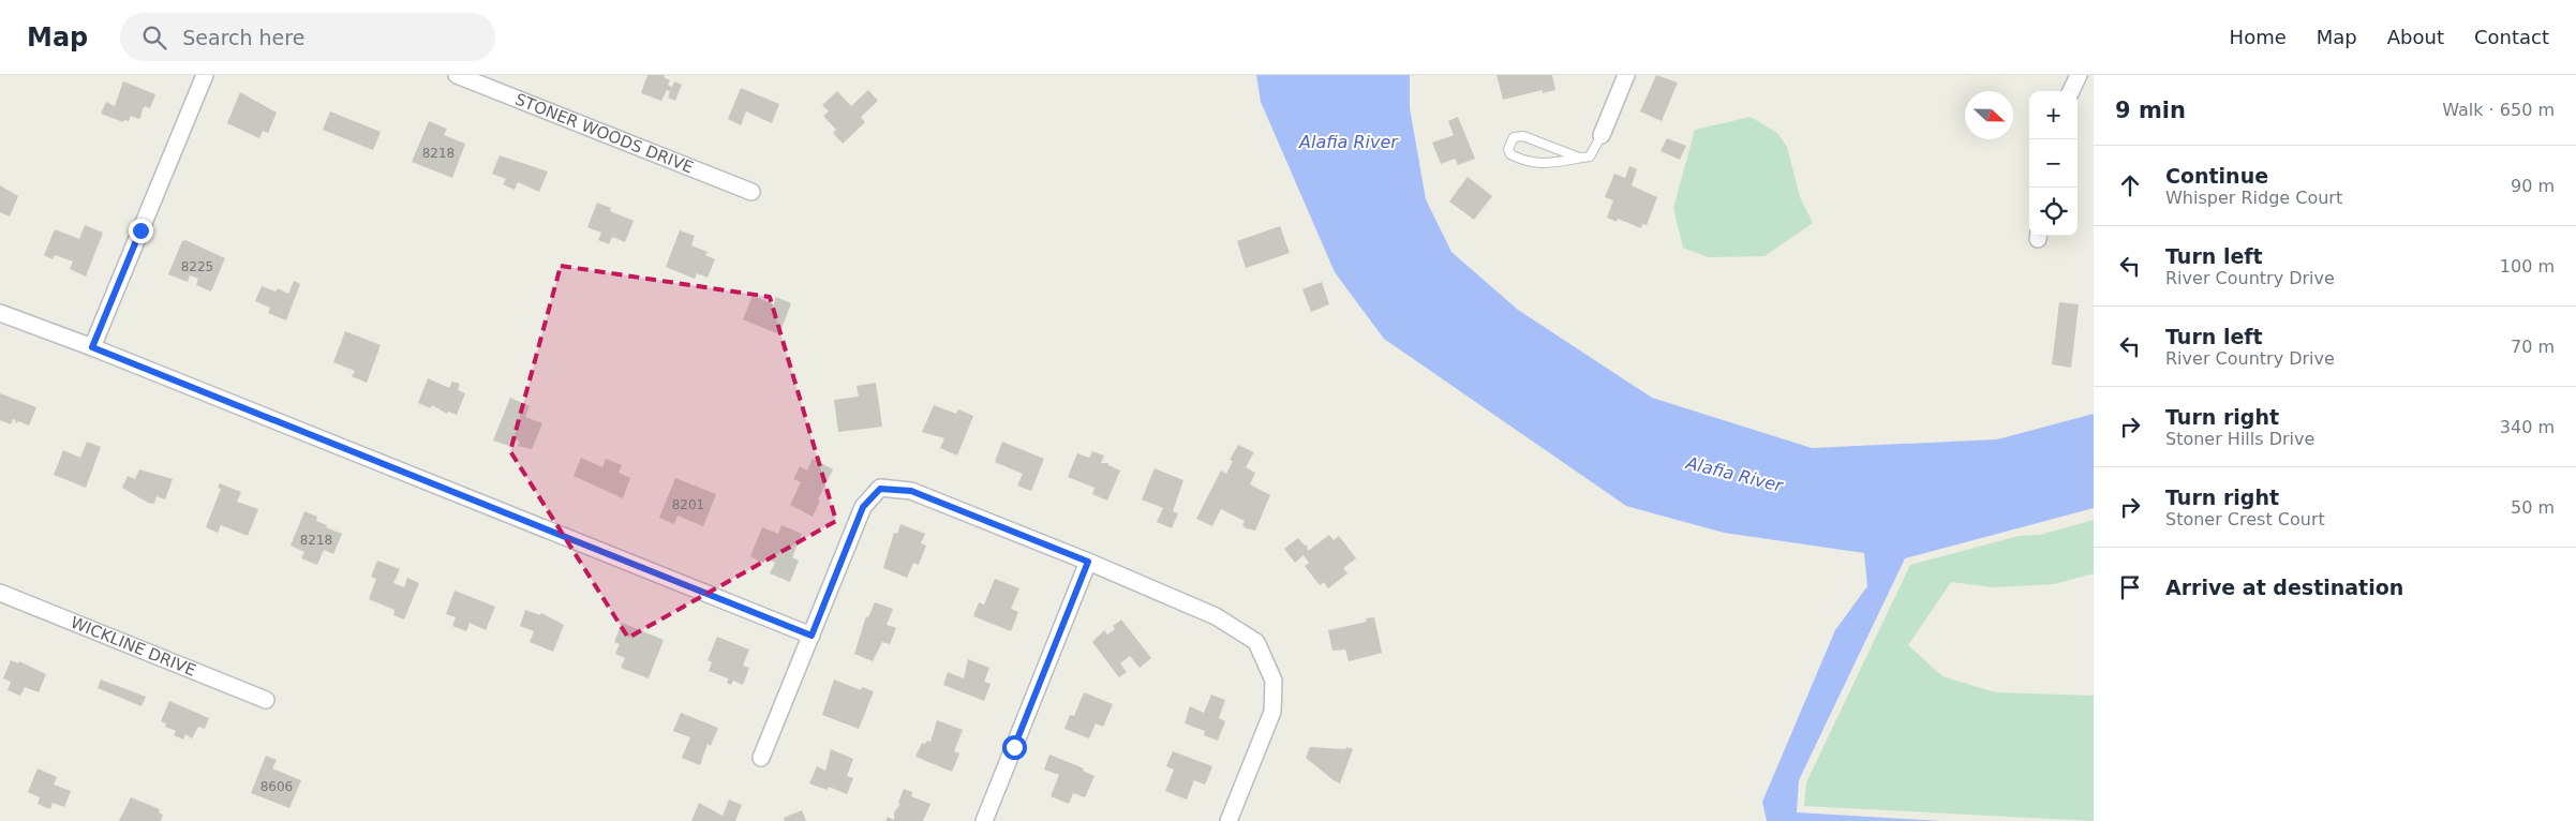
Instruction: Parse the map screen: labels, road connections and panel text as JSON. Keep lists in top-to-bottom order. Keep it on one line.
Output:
{"streets":{"street":["STONER WOODS DRIVE","WICKLINE DRIVE"]},"water":["Alafia River"],"house_numbers":["8218","8225","8201","8218","8606"],"north":"right","page":{"header":"Map","search":"Search here","nav":["Home","Map","About","Contact"],"heading":["9 min","Walk · 650 m"],"map_buttons":["+","−"],"list":[["Continue","Whisper Ridge Court","90 m"],["Turn left","River Country Drive","100 m"],["Turn left","River Country Drive","70 m"],["Turn right","Stoner Hills Drive","340 m"],["Turn right","Stoner Crest Court","50 m"],"Arrive at destination"]}}
